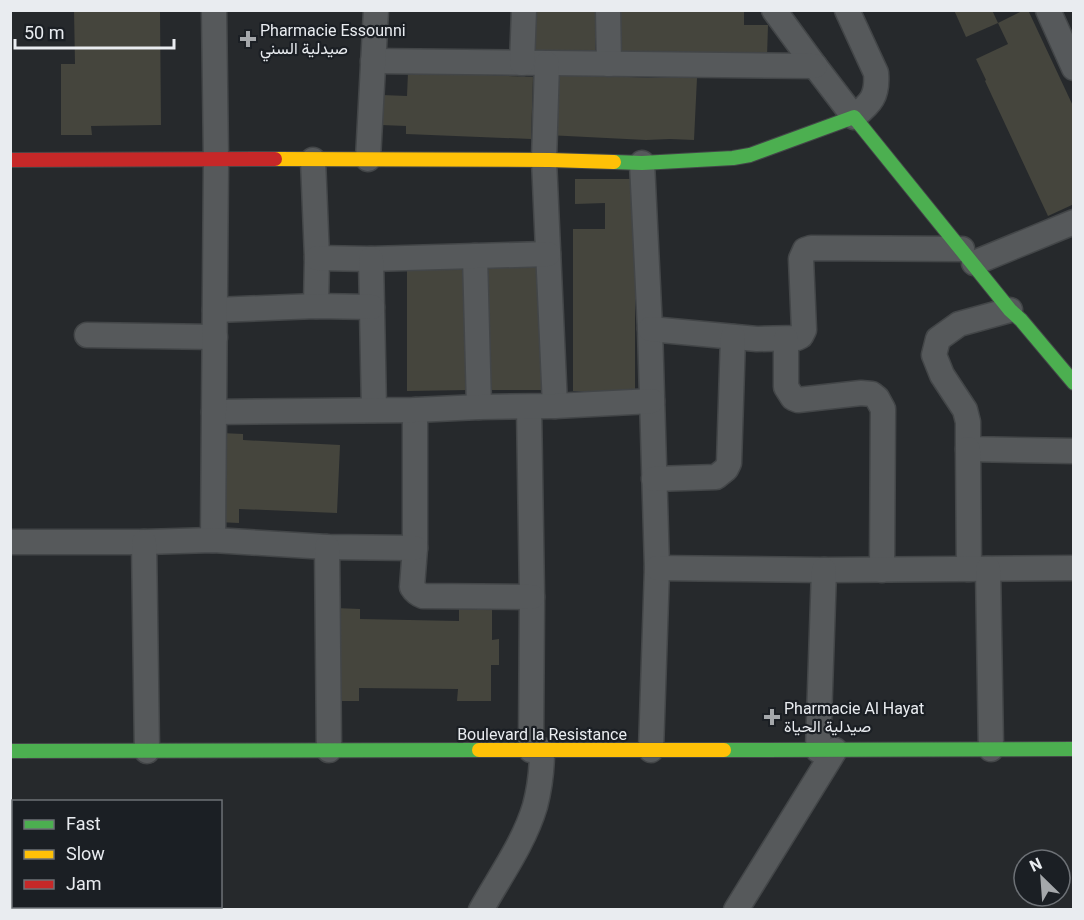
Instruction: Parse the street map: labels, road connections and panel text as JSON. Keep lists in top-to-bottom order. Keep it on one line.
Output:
{"streets":{"street":["Boulevard la Resistance"]},"places":{"health":["Pharmacie Essounni صيدلية السني","Pharmacie Al Hayat صيدلية الحياة"]},"legend":["Fast","Slow","Jam"],"scale_bar":"50 m","north":"top left"}
